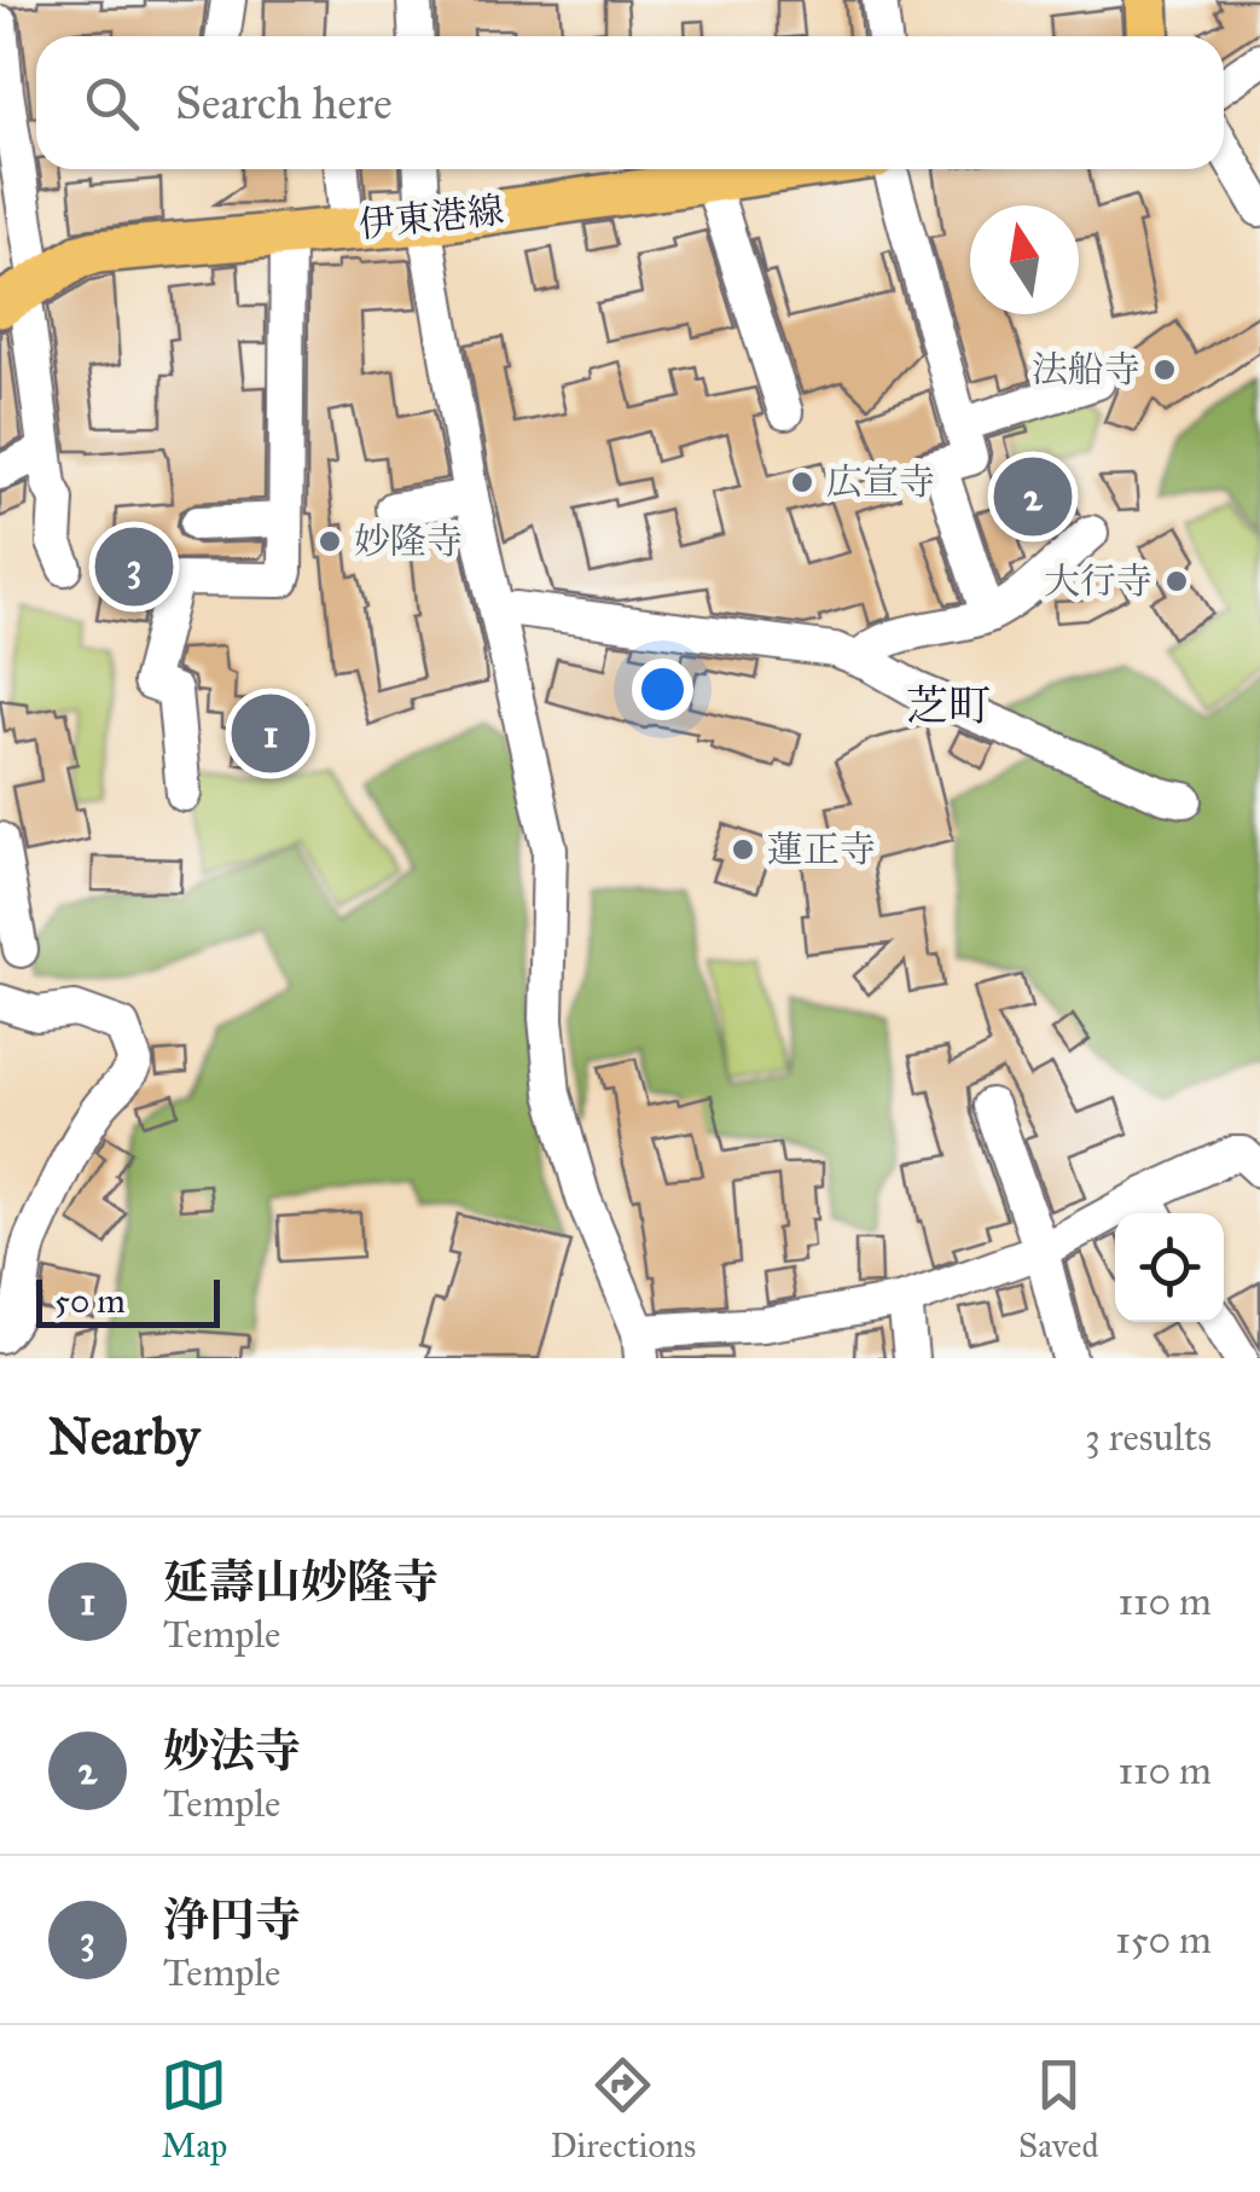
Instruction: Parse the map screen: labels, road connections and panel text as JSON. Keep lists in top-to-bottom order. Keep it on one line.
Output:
{"streets":{"main road":["伊東港線"]},"districts":["芝町"],"places":["法船寺","広宣寺","妙隆寺","大行寺","蓮正寺"],"scale_bar":"50 m","north":"top","page":{"search":"Search here","pins":["2","3","1"],"scale":"50 m","heading":["Nearby","3 results"],"list":[{"mark":"1","name":"延壽山妙隆寺","note":"Temple","value":"110 m"},{"mark":"2","name":"妙法寺","note":"Temple","value":"110 m"},{"mark":"3","name":"浄円寺","note":"Temple","value":"150 m"}],"nav":["Map","Directions","Saved"]}}
